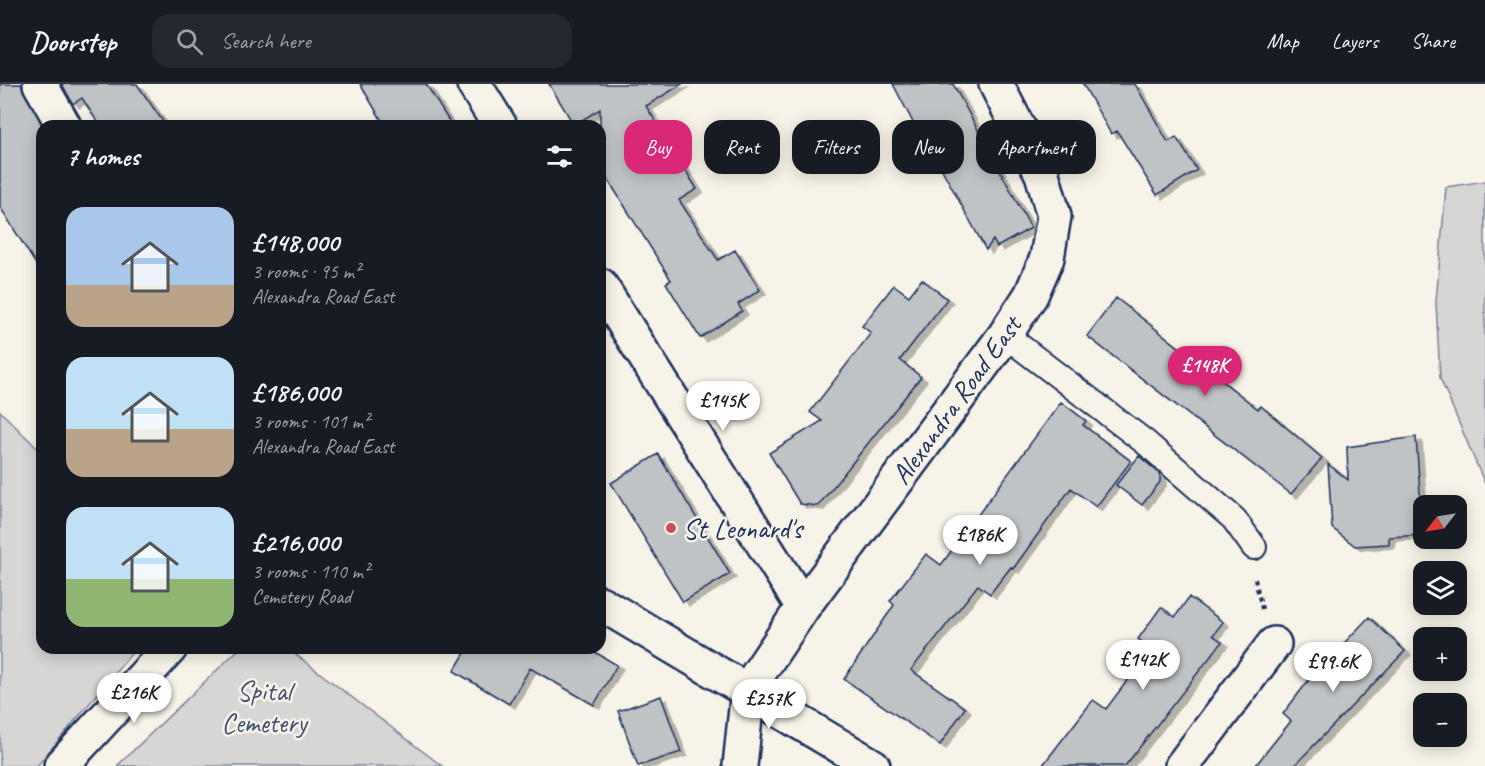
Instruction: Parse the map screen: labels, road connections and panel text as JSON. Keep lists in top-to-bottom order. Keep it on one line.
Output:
{"streets":{"street":["Alexandra Road East"]},"parks":["Spital Cemetery"],"places":["St Leonard's"],"north":"bottom left","page":{"header":"Doorstep","search":"Search here","nav":["Map","Layers","Share"],"chip":["Buy","Rent","Filters","New","Apartment"],"heading":"7 homes","list":[{"name":"£148,000","note":"3 rooms · 95 m² · Alexandra Road East"},{"name":"£186,000","note":"3 rooms · 101 m² · Alexandra Road East"},{"name":"£216,000","note":"3 rooms · 110 m² · Cemetery Road"}],"price":["£148K","£145K","£186K","£142K","£99.6K","£216K","£257K"],"map_buttons":["+","−"]}}
